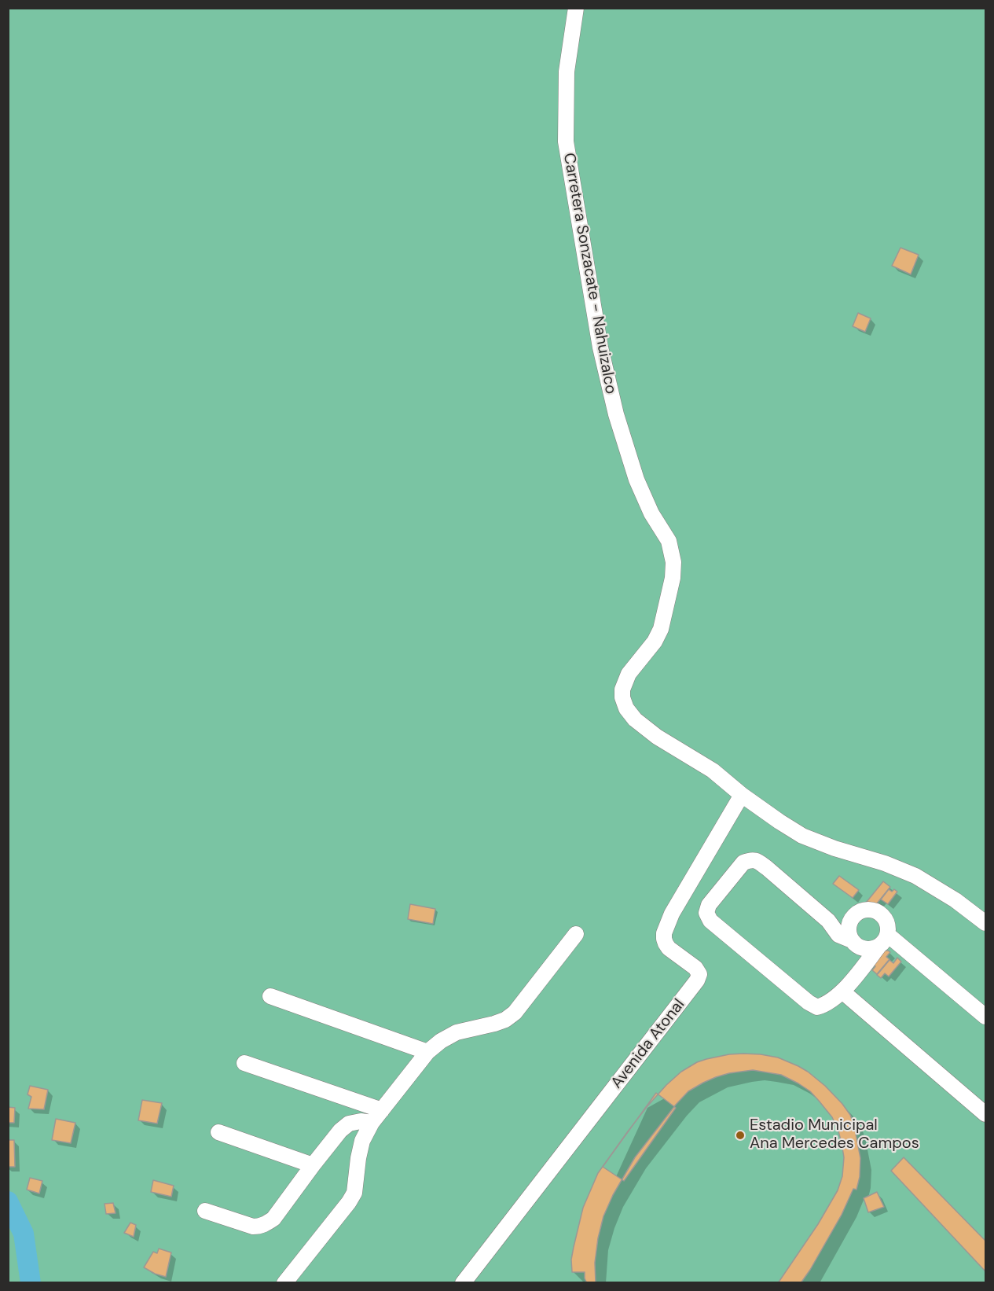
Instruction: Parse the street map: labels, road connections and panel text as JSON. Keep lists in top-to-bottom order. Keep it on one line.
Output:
{"streets":{"street":["Carretera Sonzacate - Nahuizalco","Avenida Atonal"]},"crossings":[["Carretera Sonzacate - Nahuizalco","Avenida Atonal"]],"places":["Estadio Municipal Ana Mercedes Campos"]}
